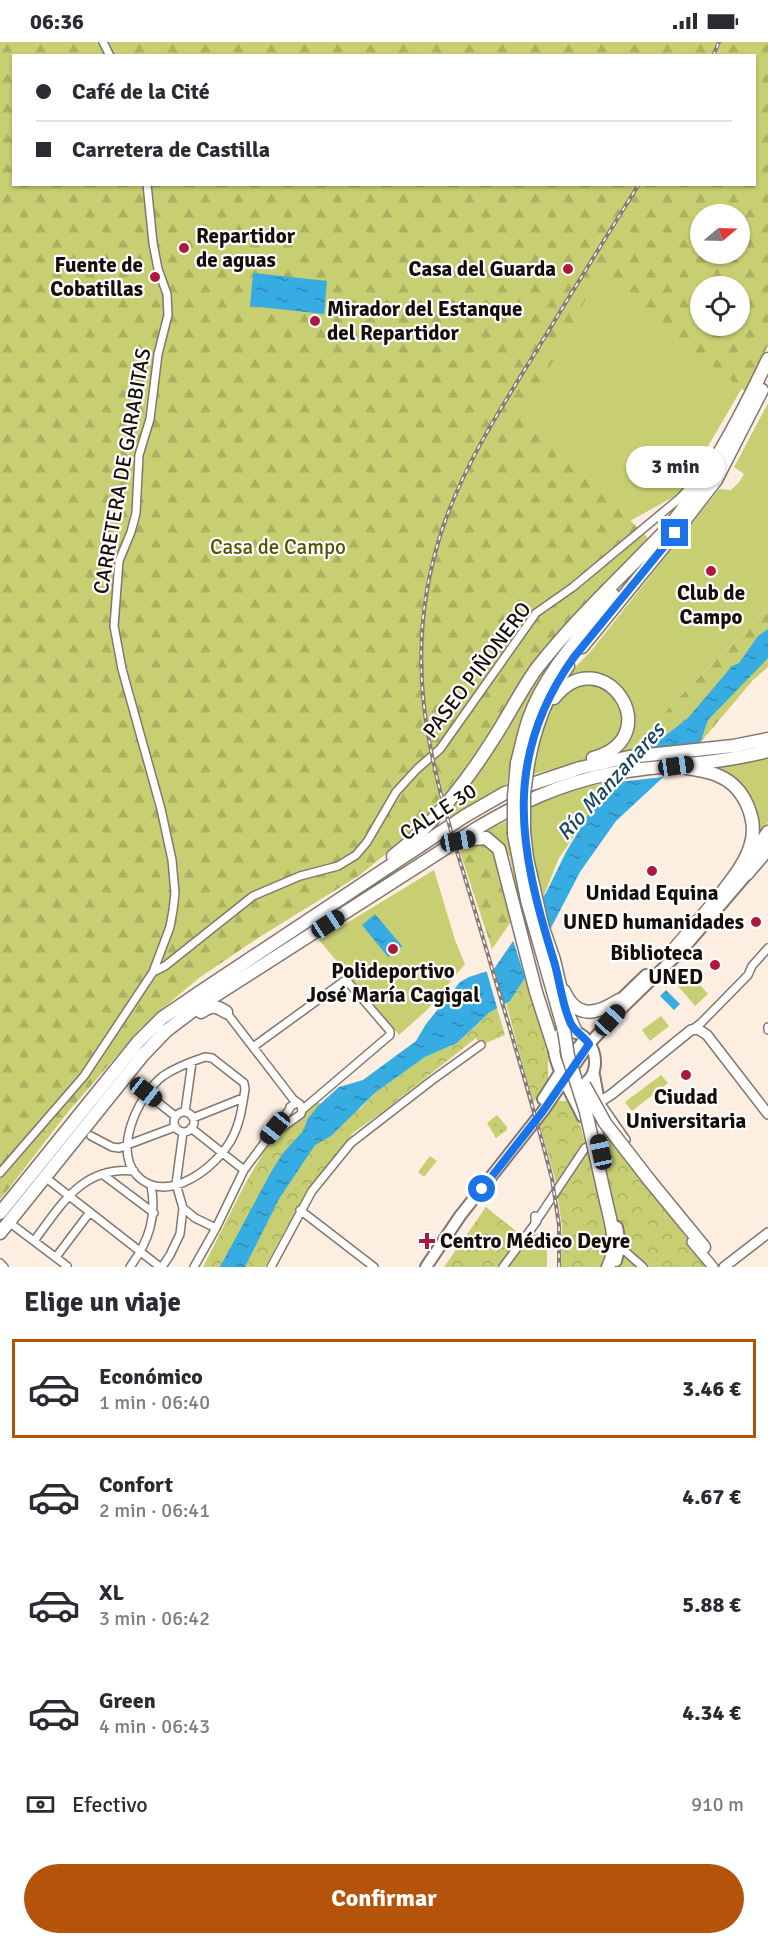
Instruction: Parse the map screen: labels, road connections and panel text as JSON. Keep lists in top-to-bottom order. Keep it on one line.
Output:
{"streets":{"highway":["CALLE 30"],"street":["CARRETERA DE GARABITAS","PASEO PIÑONERO"]},"crossings":[["CARRETERA DE GARABITAS","PASEO PIÑONERO"]],"water":["Río Manzanares"],"parks":["Casa de Campo"],"places":{"other":["Repartidor de aguas","Casa del Guarda","Fuente de Cobatillas","Mirador del Estanque del Repartidor","Club de Campo","Unidad Equina","UNED humanidades","Polideportivo José María Cagigal","Biblioteca UNED","Ciudad Universitaria"],"health":["Centro Médico Deyre"]},"north":"right","page":{"status":"06:36","banner":["Café de la Cité","Carretera de Castilla"],"bubble":"3 min","heading":"Elige un viaje","list":[{"name":"Económico","note":"1 min · 06:40","value":"3.46 €"},{"name":"Confort","note":"2 min · 06:41","value":"4.67 €"},{"name":"XL","note":"3 min · 06:42","value":"5.88 €"},{"name":"Green","note":"4 min · 06:43","value":"4.34 €"}],"pay":["Efectivo","910 m"],"buttons":"Confirmar"}}
